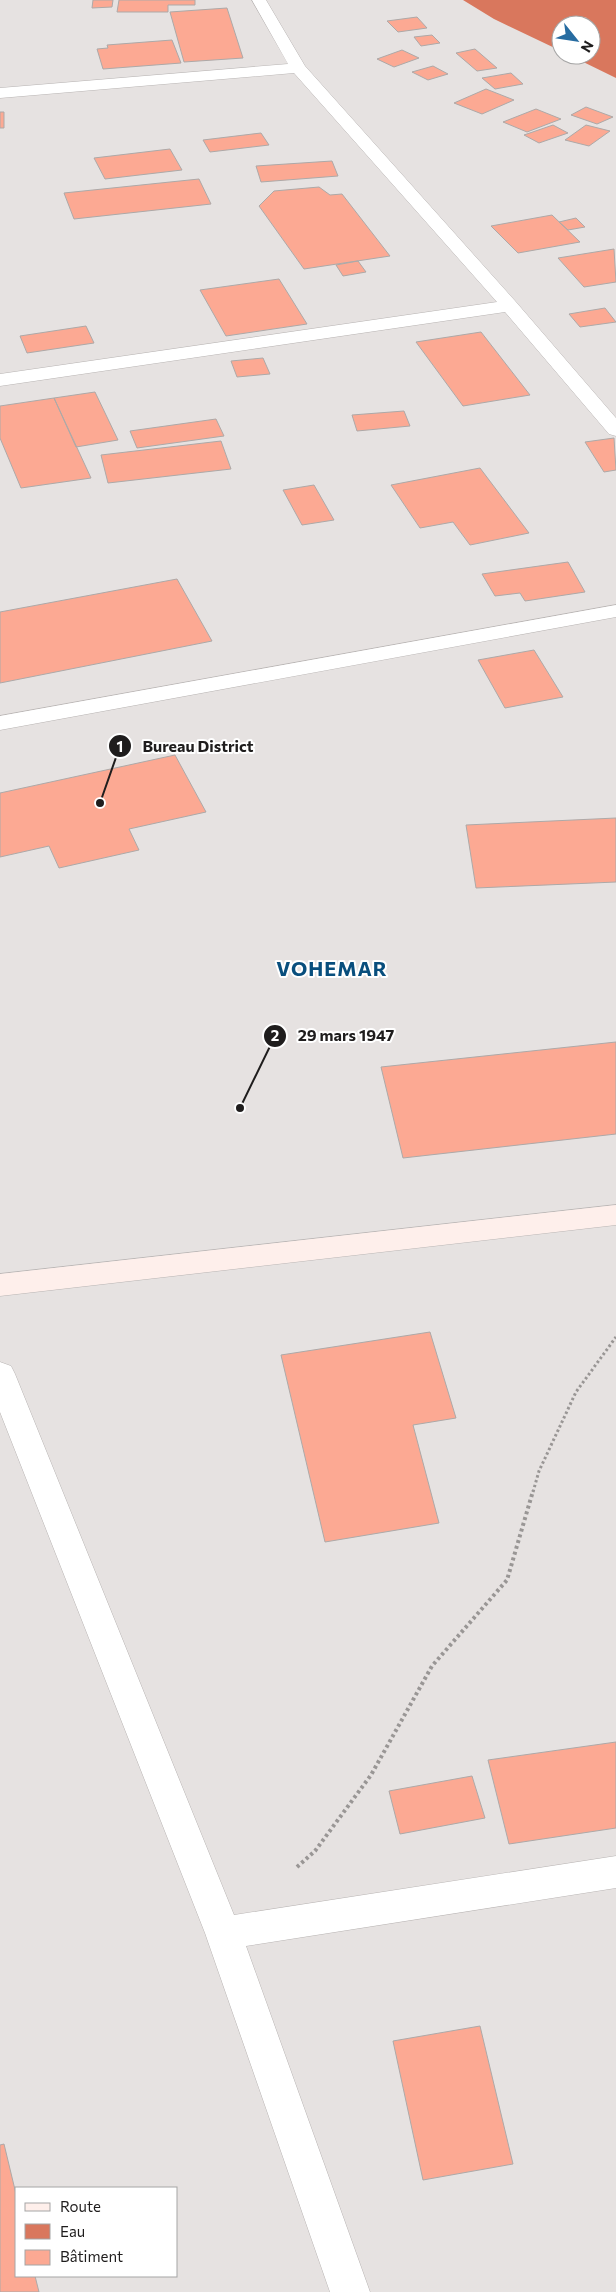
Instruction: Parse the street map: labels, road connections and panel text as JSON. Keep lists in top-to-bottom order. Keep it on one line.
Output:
{"districts":["VOHEMAR"],"places":["Bureau District","29 mars 1947"],"legend":["Route","Eau","Bâtiment"],"north":"bottom right"}
